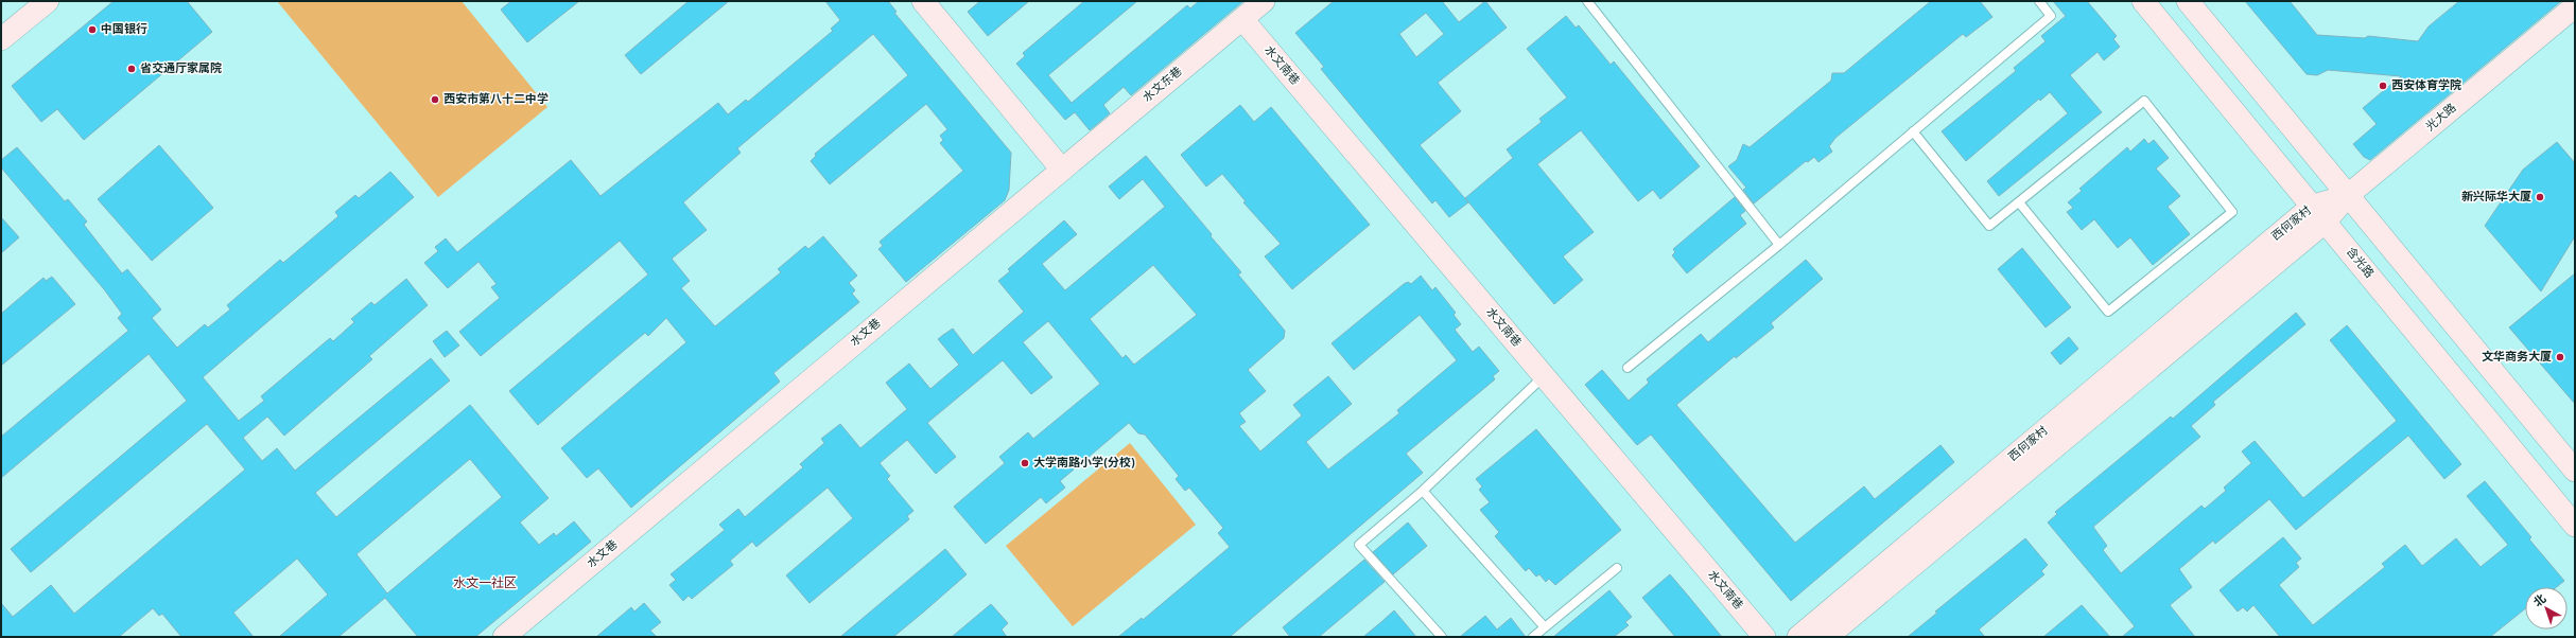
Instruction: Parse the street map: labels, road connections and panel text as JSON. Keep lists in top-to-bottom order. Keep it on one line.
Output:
{"streets":{"street":["水文南巷","水文东巷","光大路","西何家村","含光路","水文巷"]},"crossings":[["水文南巷","水文东巷"],["水文东巷","水文巷"],["光大路","西何家村"],["西何家村","含光路"]],"districts":["水文一社区"],"places":["中国银行","省交通厅家属院","西安体育学院","西安市第八十二中学","新兴际华大厦","文华商务大厦","大学南路小学(分校)"],"north":"top left"}
